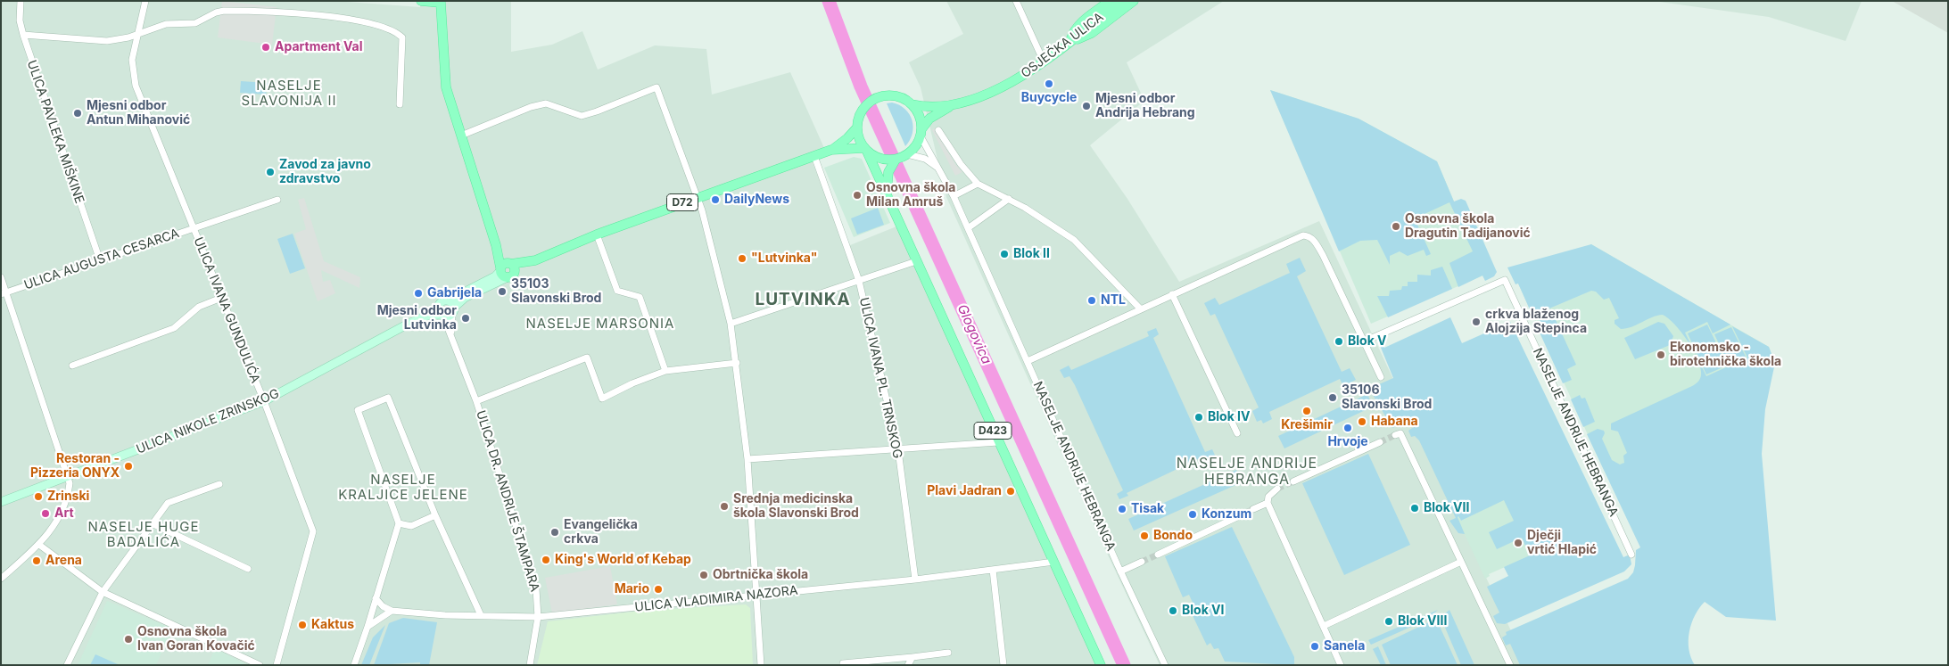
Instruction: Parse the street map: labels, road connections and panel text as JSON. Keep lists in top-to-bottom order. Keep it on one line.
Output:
{"streets":{"main road":["OSJEČKA ULICA","D72","ULICA NIKOLE ZRINSKOG","D423"],"street":["ULICA PAVLEKA MIŠKINE","ULICA AUGUSTA CESARCA","ULICA IVANA GUNDULIĆA","ULICA IVANA PL. TRNSKOG","NASELJE ANDRIJE HEBRANGA","ULICA DR. ANDRIJE ŠTAMPARA","ULICA VLADIMIRA NAZORA"]},"crossings":[["OSJEČKA ULICA","D72"],["OSJEČKA ULICA","D423"],["OSJEČKA ULICA","NASELJE ANDRIJE HEBRANGA"],["ULICA PAVLEKA MIŠKINE","ULICA AUGUSTA CESARCA"],["D72","ULICA IVANA PL. TRNSKOG"],["D72","D423"],["D72","NASELJE ANDRIJE HEBRANGA"],["ULICA AUGUSTA CESARCA","ULICA IVANA GUNDULIĆA"],["ULICA IVANA GUNDULIĆA","ULICA NIKOLE ZRINSKOG"],["ULICA IVANA PL. TRNSKOG","ULICA VLADIMIRA NAZORA"],["ULICA NIKOLE ZRINSKOG","ULICA DR. ANDRIJE ŠTAMPARA"],["D423","NASELJE ANDRIJE HEBRANGA"],["D423","ULICA VLADIMIRA NAZORA"],["ULICA DR. ANDRIJE ŠTAMPARA","ULICA VLADIMIRA NAZORA"]],"districts":["NASELJE SLAVONIJA II","LUTVINKA","NASELJE MARSONIA","NASELJE ANDRIJE HEBRANGA","NASELJE KRALJICE JELENE","NASELJE HUGE BADALIĆA"],"water":["Glogovica"],"places":["Apartment Val","Buycycle","Mjesni odbor Andrija Hebrang","Mjesni odbor Antun Mihanović","Zavod za javno zdravstvo","Osnovna škola Milan Amruš","DailyNews","Osnovna škola Dragutin Tadijanović","Blok II","\"Lutvinka\"","35103 Slavonski Brod","Gabrijela","NTL","Mjesni odbor Lutvinka","crkva blaženog Alojzija Stepinca","Blok V","Ekonomsko - birotehnička škola","35106 Slavonski Brod","Krešimir","Blok IV","Habana","Hrvoje","Restoran - Pizzeria ONYX","Plavi Jadran","Zrinski","Srednja medicinska škola Slavonski Brod","Blok VII","Tisak","Art","Konzum","Evangelička crkva","Bondo","Dječji vrtić Hlapić","King's World of Kebap","Arena","Obrtnička škola","Mario","Blok VI","Blok VIII","Kaktus","Osnovna škola Ivan Goran Kovačić","Sanela"]}
